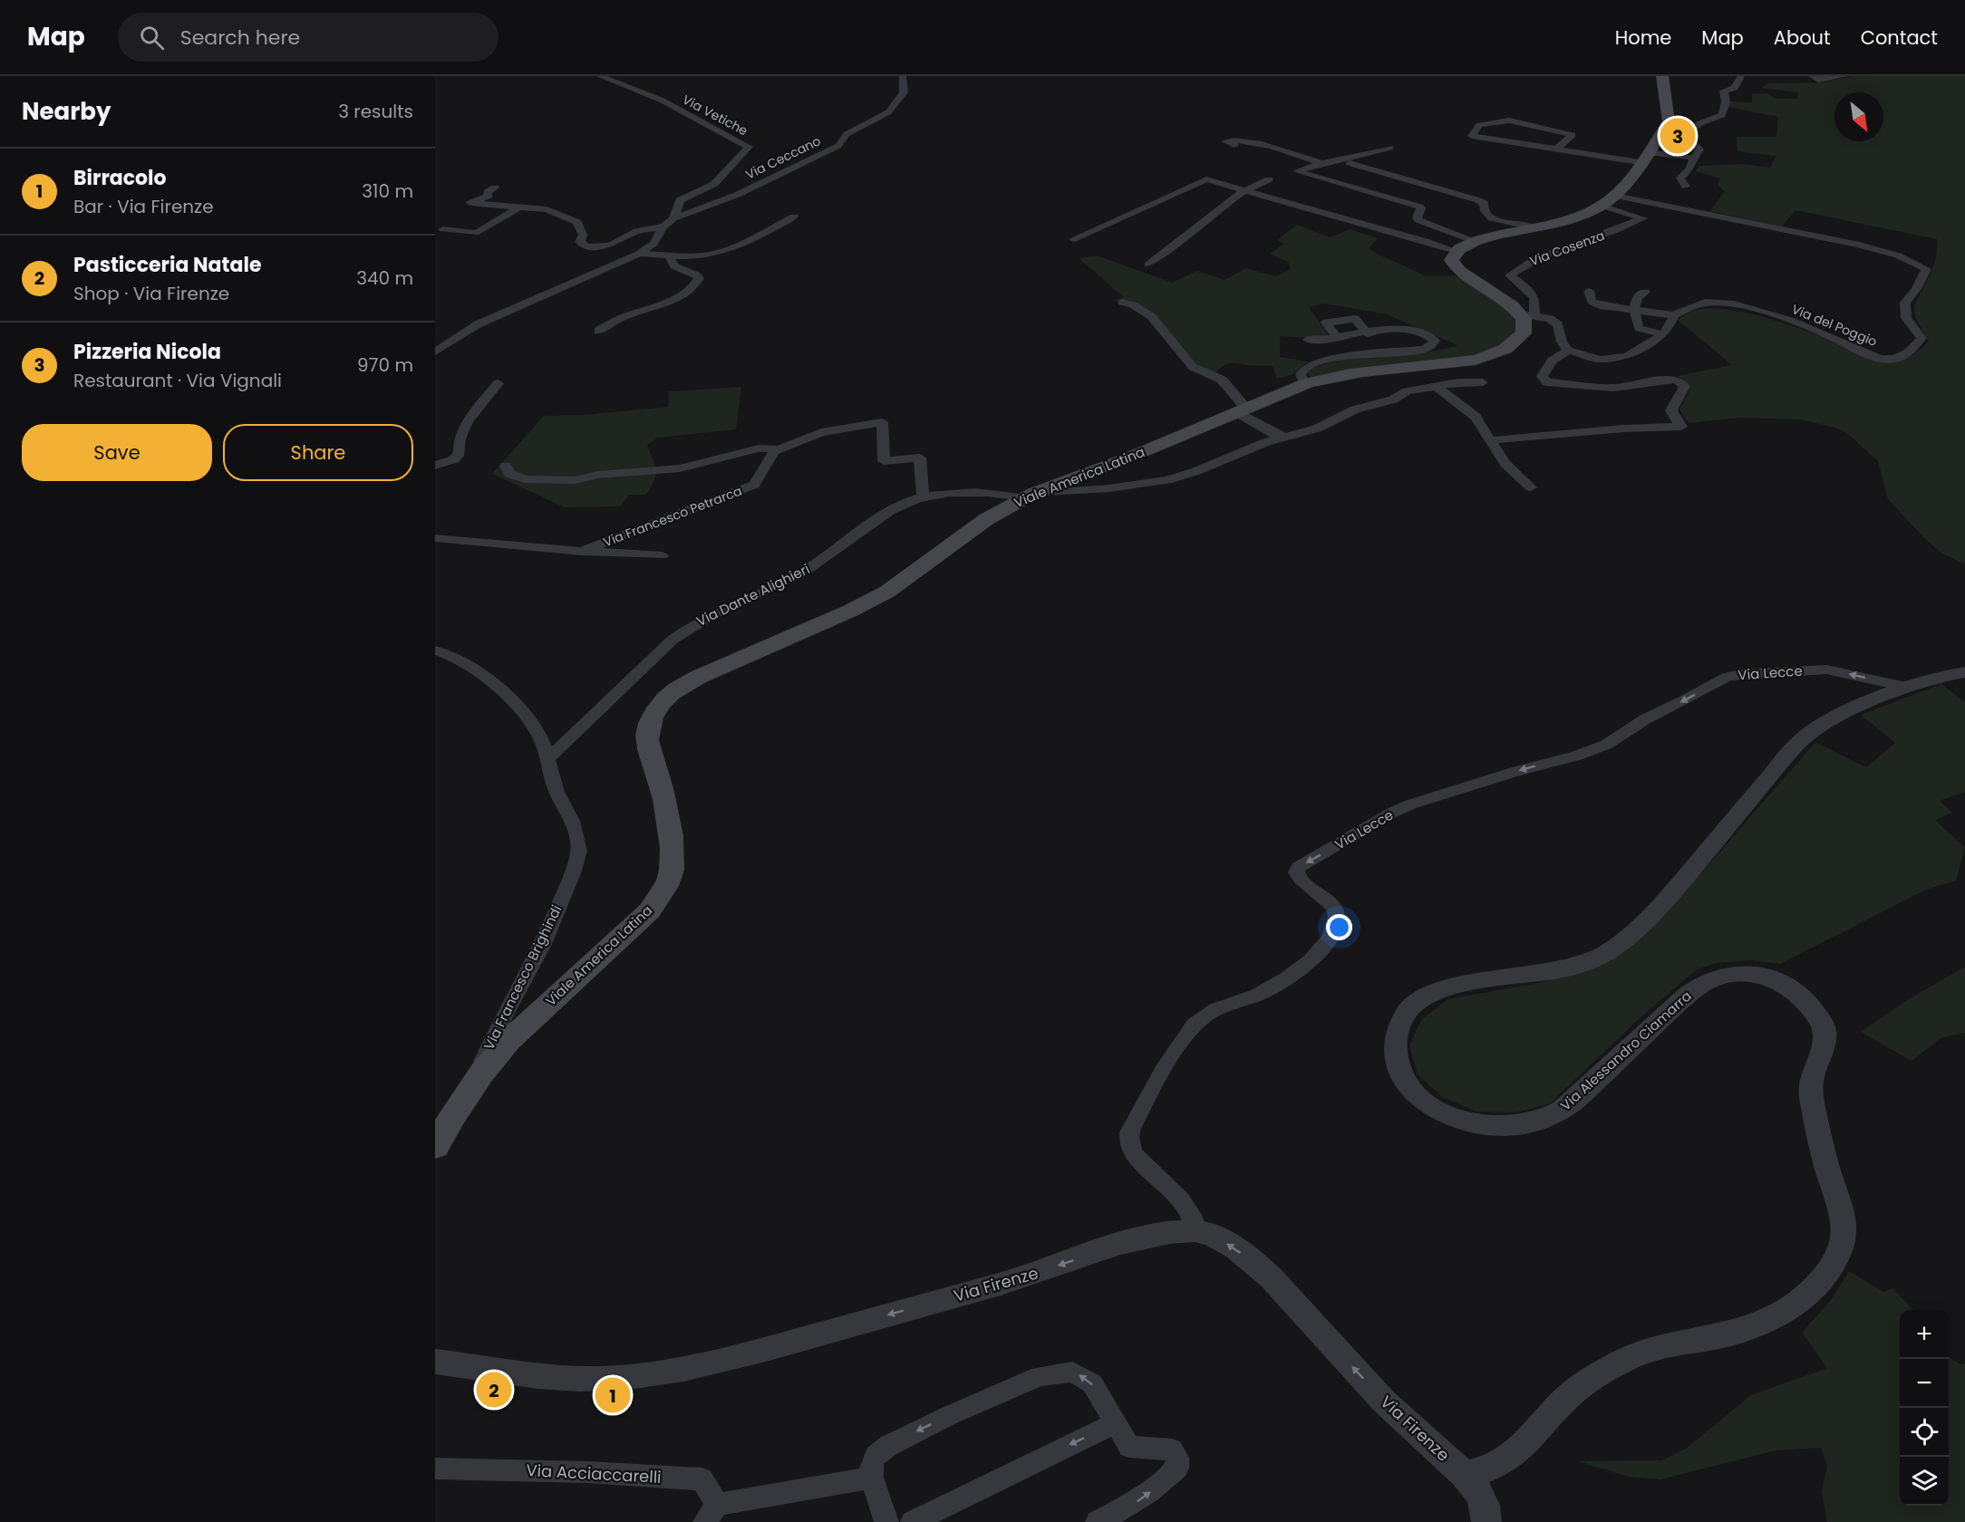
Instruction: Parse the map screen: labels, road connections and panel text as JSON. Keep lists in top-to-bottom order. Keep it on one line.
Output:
{"streets":{"main road":["Viale America Latina"],"street":["Via Vetiche","Via Ceccano","Via Cosenza","Via del Poggio","Via Francesco Petrarca","Via Dante Alighieri","Via Lecce","Via Francesco Brighindi","Via Alessandro Ciamarra","Via Firenze","Via Acciaccarelli"]},"crossings":[["Via Vetiche","Via Ceccano"],["Via Cosenza","Via del Poggio"],["Via Cosenza","Viale America Latina"],["Viale America Latina","Via Dante Alighieri"],["Viale America Latina","Via Francesco Brighindi"],["Via Dante Alighieri","Via Francesco Brighindi"],["Via Lecce","Via Alessandro Ciamarra"],["Via Lecce","Via Firenze"],["Via Alessandro Ciamarra","Via Firenze"]],"one_way":["Via Firenze"],"north":"bottom right","page":{"header":"Map","search":"Search here","nav":["Home","Map","About","Contact"],"heading":["Nearby","3 results"],"pins":["3","2","1"],"list":[{"mark":"1","name":"Birracolo","note":"Bar · Via Firenze","value":"310 m"},{"mark":"2","name":"Pasticceria Natale","note":"Shop · Via Firenze","value":"340 m"},{"mark":"3","name":"Pizzeria Nicola","note":"Restaurant · Via Vignali","value":"970 m"}],"buttons":["Save","Share"],"map_buttons":["+","−"]}}
